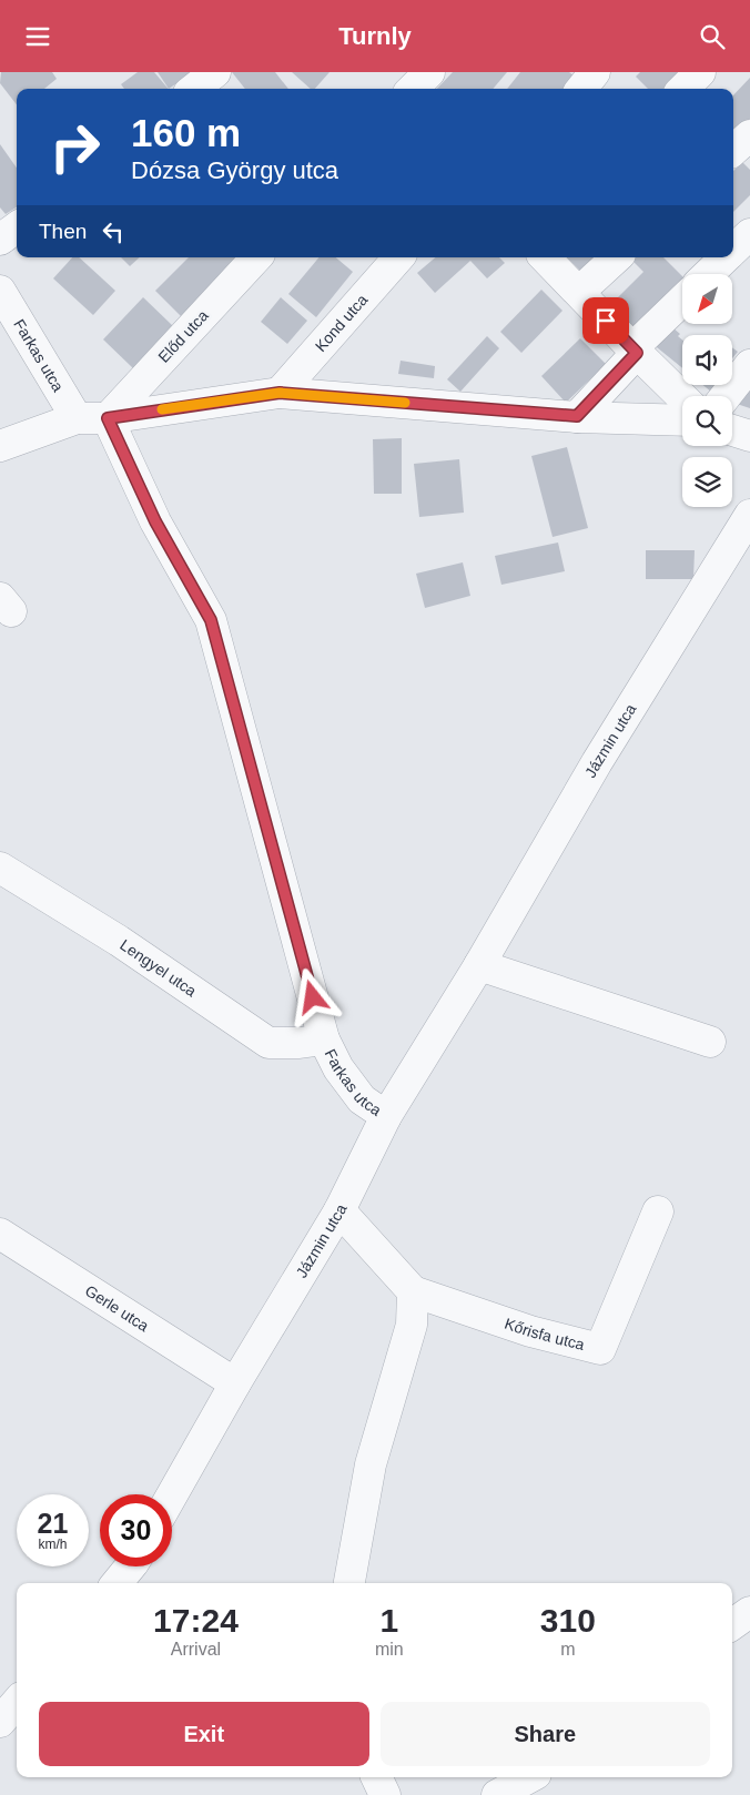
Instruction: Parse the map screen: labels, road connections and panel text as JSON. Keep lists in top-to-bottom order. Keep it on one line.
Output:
{"streets":{"street":["Kond utca","Előd utca","Farkas utca","Jázmin utca","Lengyel utca","Gerle utca","Kőrisfa utca"]},"crossings":[["Előd utca","Farkas utca"],["Farkas utca","Jázmin utca"],["Farkas utca","Lengyel utca"],["Jázmin utca","Gerle utca"],["Jázmin utca","Kőrisfa utca"]],"north":"bottom left","page":{"header":"Turnly","turn":["160 m","Dózsa György utca"],"then":"Then","speed":"21 km/h","limit":"30","eta":["17:24","Arrival","1","min","310","m"],"buttons":["Exit","Share"]}}
